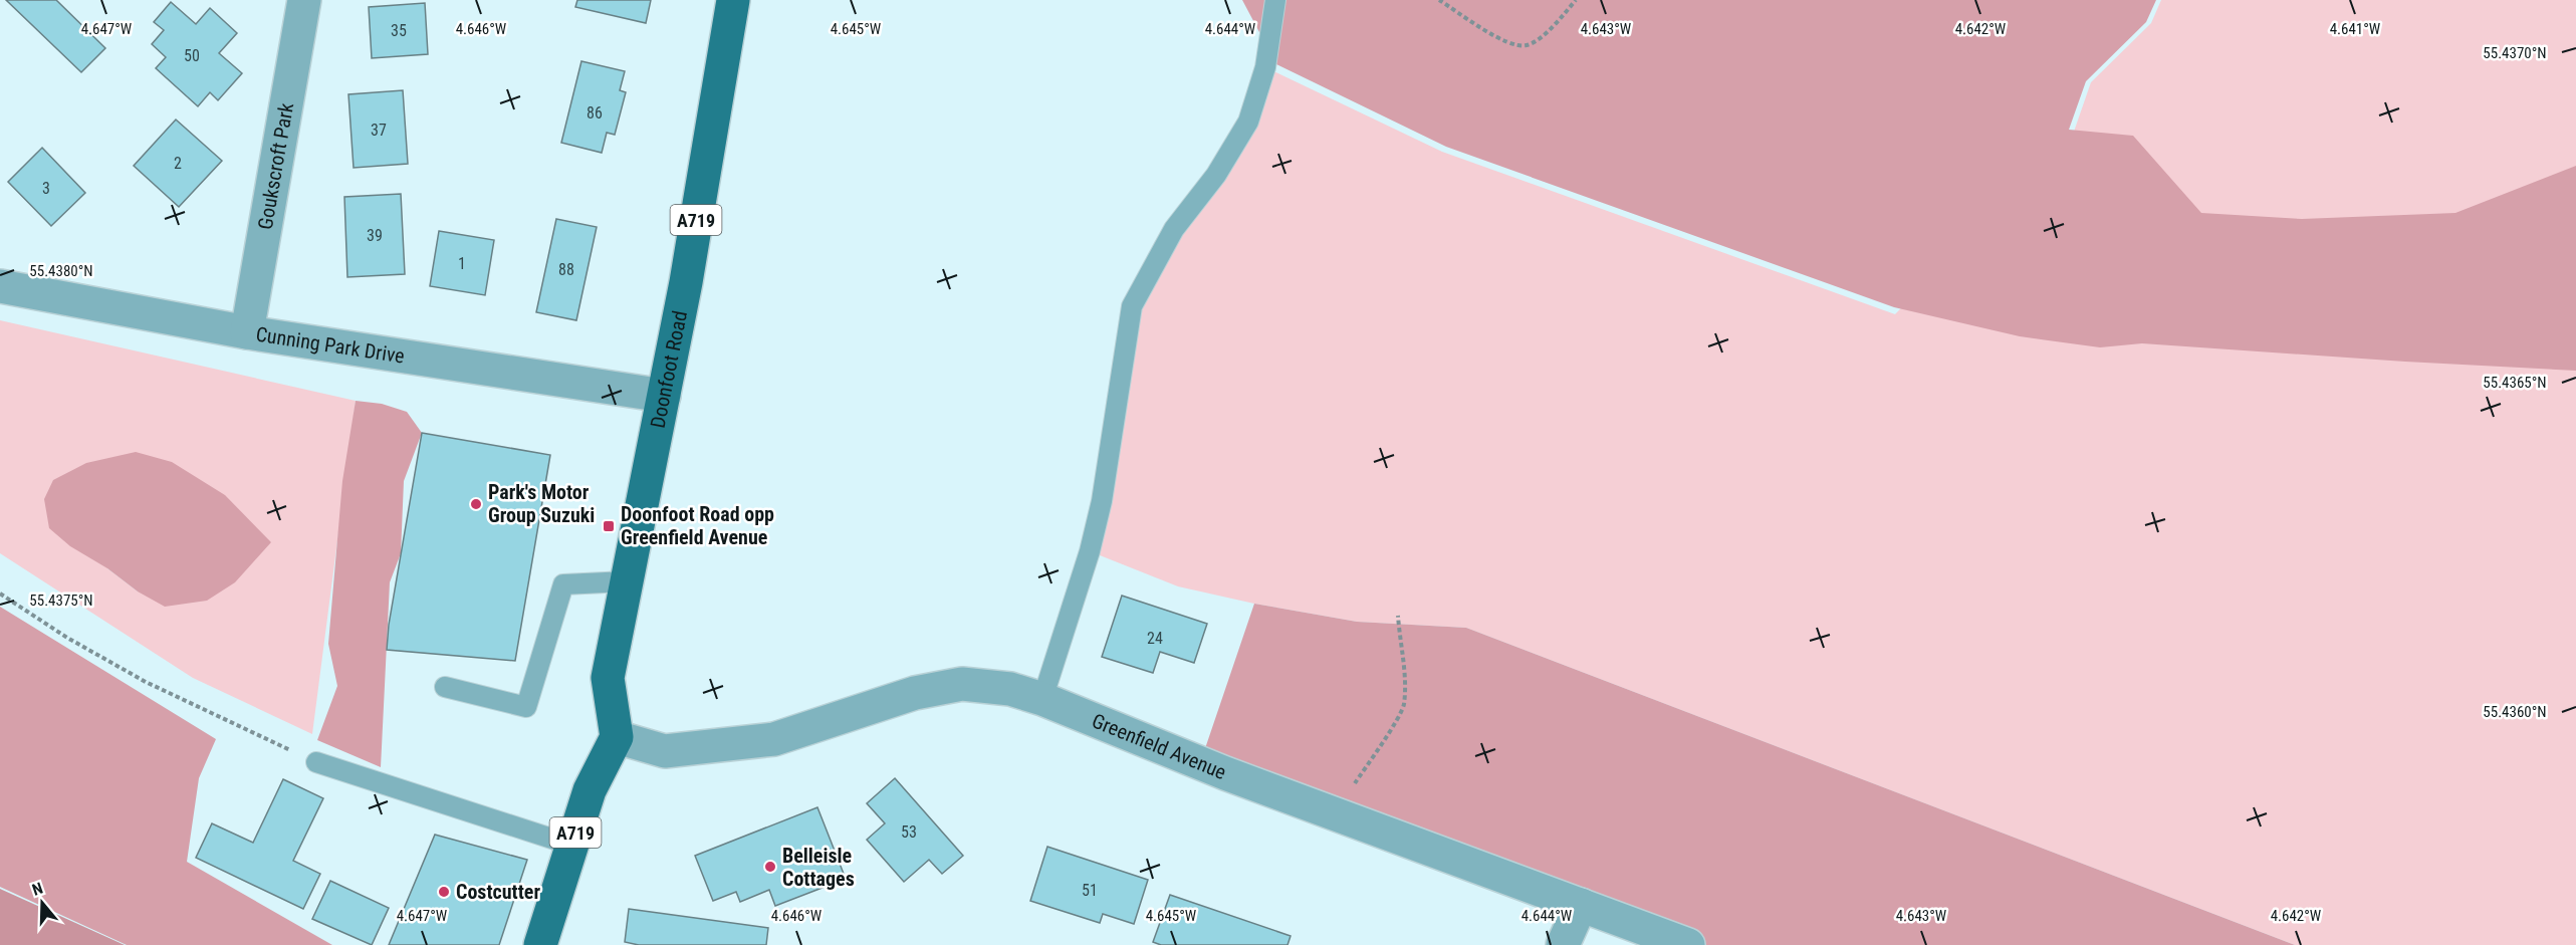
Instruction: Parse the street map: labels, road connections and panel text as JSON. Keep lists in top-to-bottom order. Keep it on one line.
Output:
{"streets":{"main road":["A719","Doonfoot Road"],"street":["Goukscroft Park","Cunning Park Drive","Greenfield Avenue"]},"crossings":[["Goukscroft Park","Cunning Park Drive"],["A719","Doonfoot Road"],["A719","Greenfield Avenue"],["Cunning Park Drive","Doonfoot Road"],["Doonfoot Road","Greenfield Avenue"]],"places":{"other":["Park's Motor Group Suzuki","Belleisle Cottages","Costcutter"],"transit":["Doonfoot Road opp Greenfield Avenue"]},"house_numbers":["35","50","86","37","2","3","39","1","88","24","53","51"],"north":"top","coordinates":["4.647°W","4.646°W","4.645°W","4.644°W","4.643°W","4.642°W","4.641°W","55.4370°N","55.4380°N","55.4365°N","55.4375°N","55.4360°N"]}
